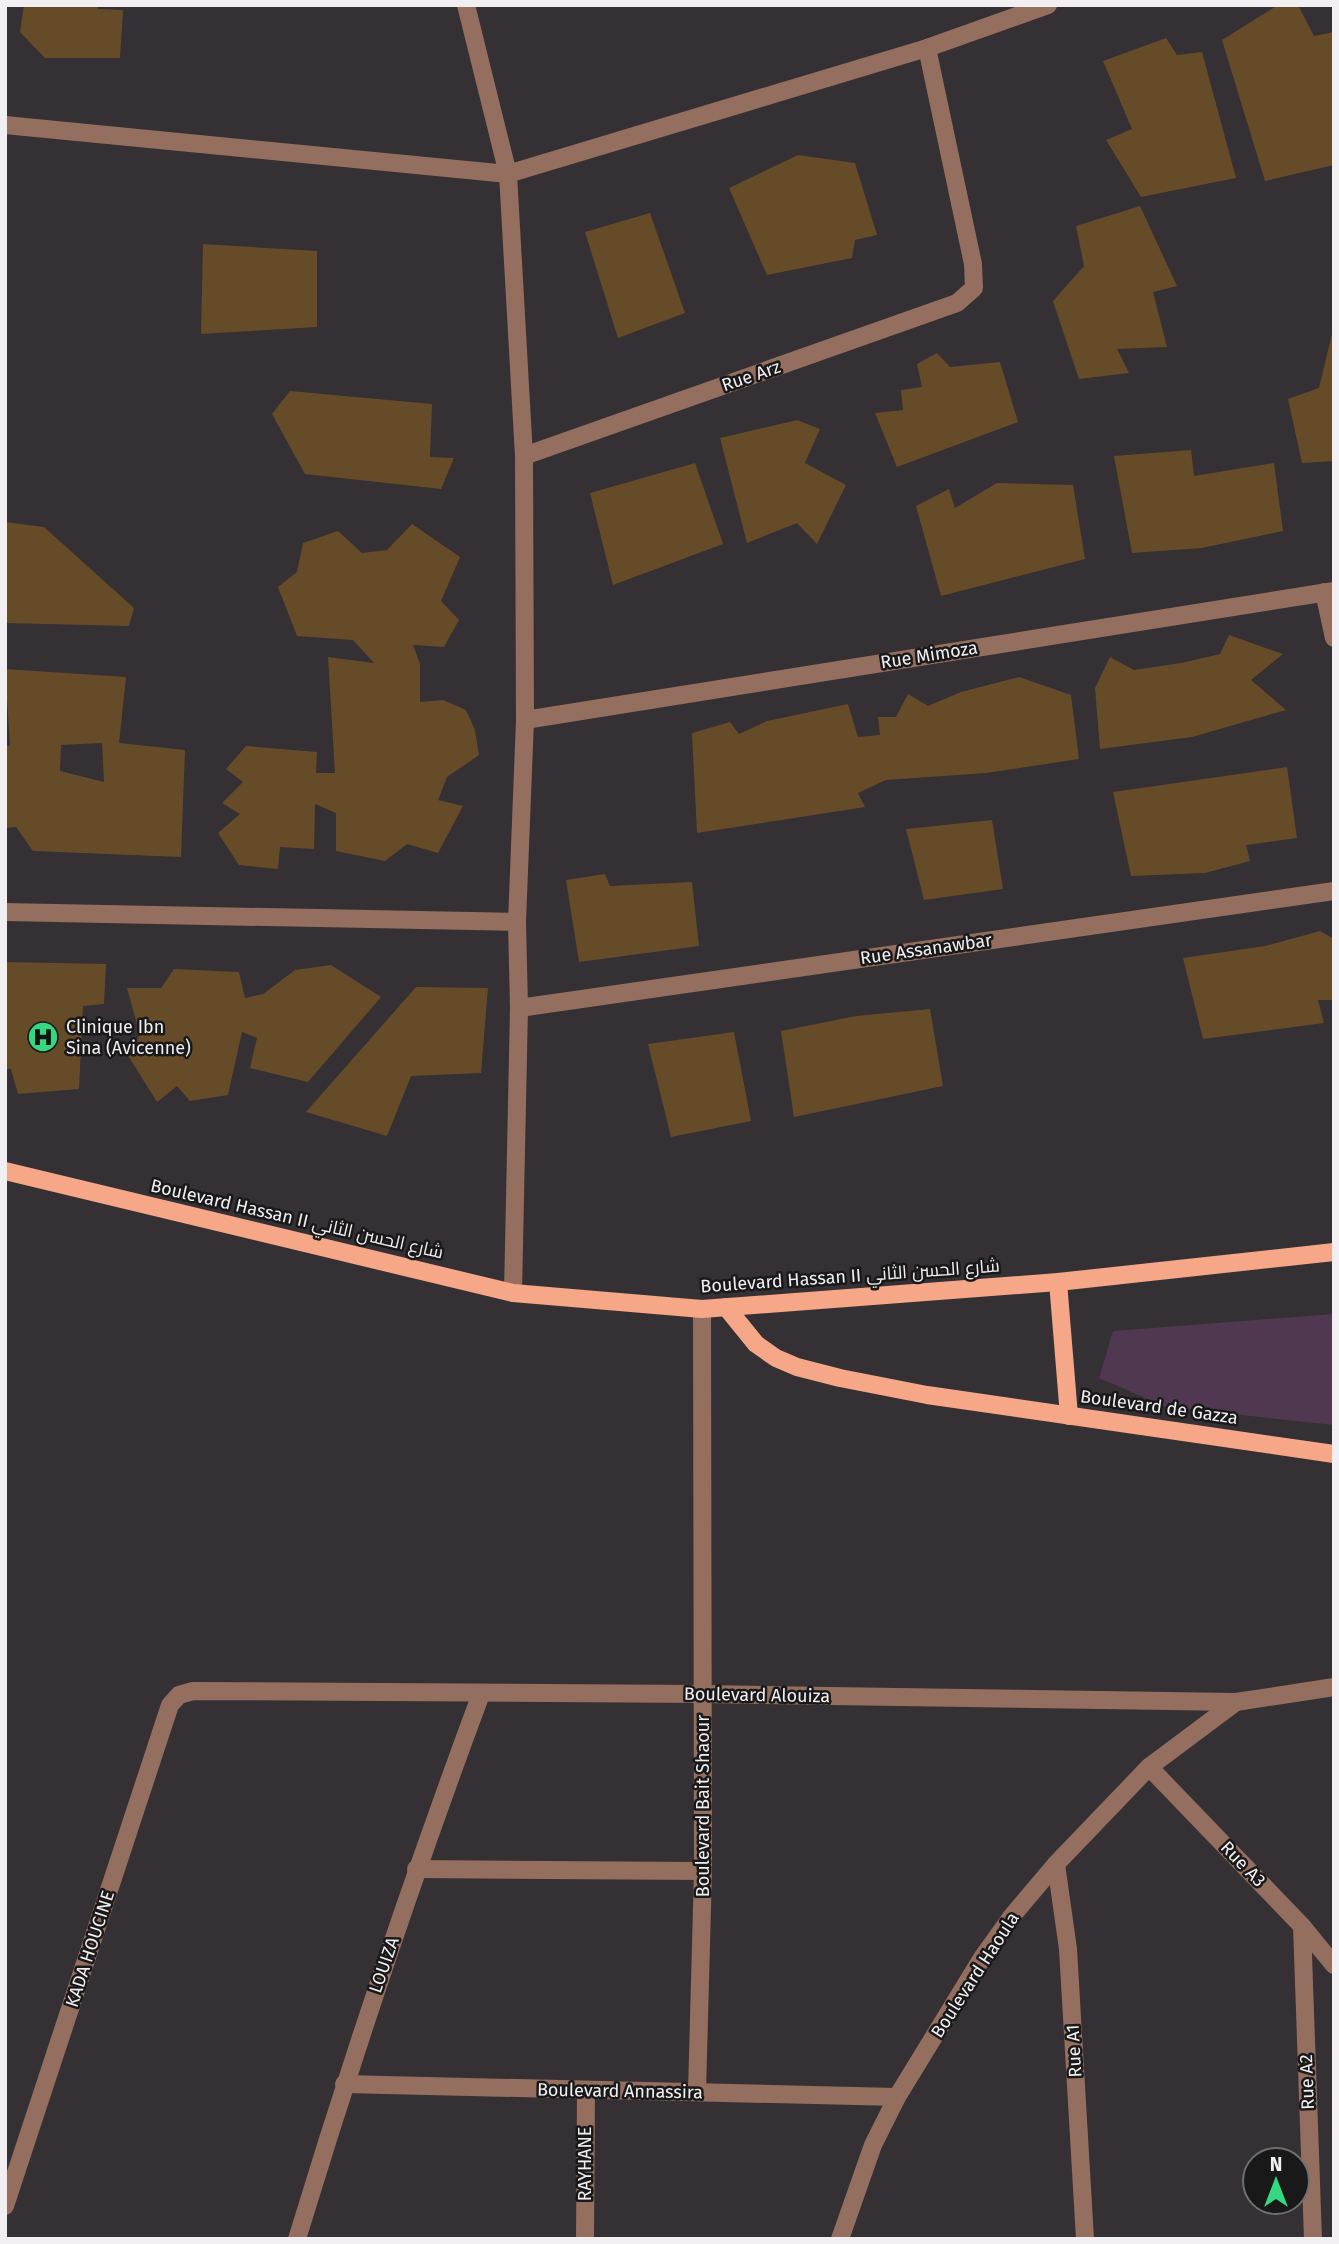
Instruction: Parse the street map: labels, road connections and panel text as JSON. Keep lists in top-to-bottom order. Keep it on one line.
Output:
{"streets":{"main road":["Boulevard Hassan II شارع الحسن الثاني","Boulevard de Gazza"],"street":["Rue Arz","Rue Mimoza","Rue Assanawbar","Boulevard Alouiza","Boulevard Bait Shaour","Rue A3","KADA HOUCINE","LOUIZA","Boulevard Haoula","Rue A1","Rue A2","Boulevard Annassira","RAYHANE"]},"crossings":[["Boulevard Hassan II شارع الحسن الثاني","Boulevard de Gazza"],["Boulevard Hassan II شارع الحسن الثاني","Boulevard Bait Shaour"],["Boulevard Alouiza","Boulevard Bait Shaour"],["Boulevard Alouiza","KADA HOUCINE"],["Boulevard Alouiza","LOUIZA"],["Boulevard Alouiza","Boulevard Haoula"],["Boulevard Bait Shaour","Boulevard Annassira"],["Rue A3","Boulevard Haoula"],["Rue A3","Rue A2"],["LOUIZA","Boulevard Annassira"],["Boulevard Haoula","Rue A1"],["Boulevard Haoula","Boulevard Annassira"],["Boulevard Annassira","RAYHANE"]],"places":{"hospital":["Clinique Ibn Sina (Avicenne)"]},"north":"top"}
